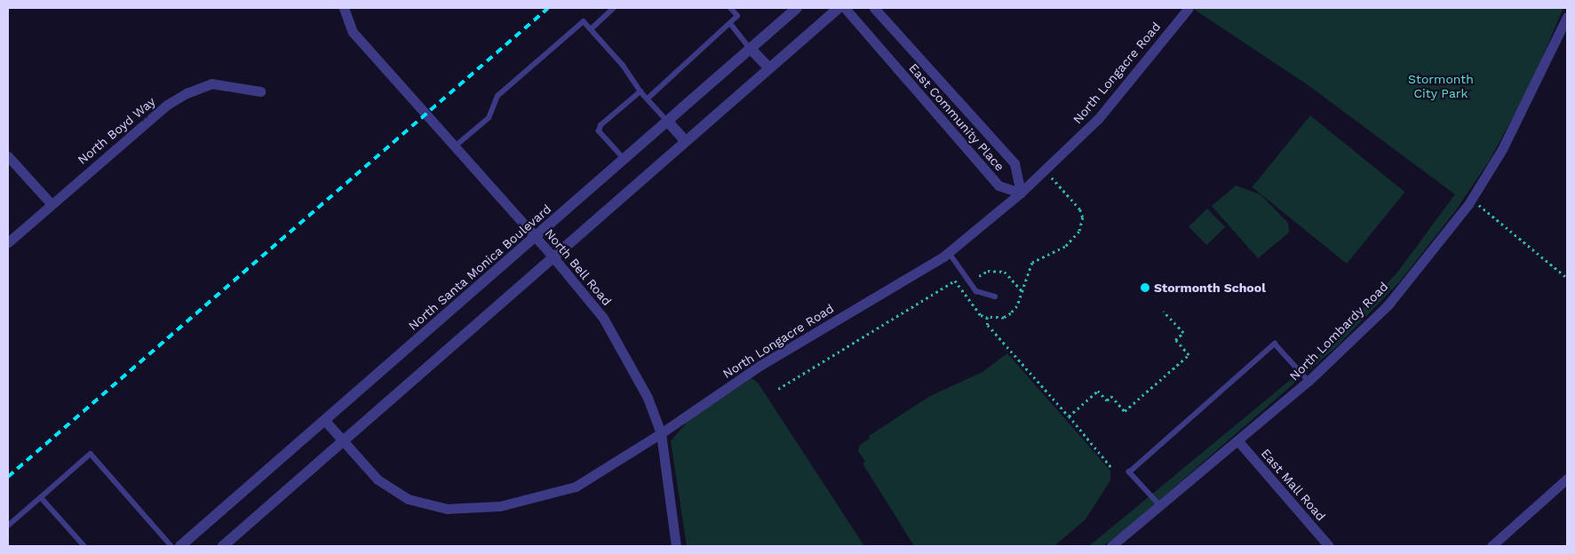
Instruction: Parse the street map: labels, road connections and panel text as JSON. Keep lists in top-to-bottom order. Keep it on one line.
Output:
{"streets":{"street":["North Longacre Road","East Community Place","North Boyd Way","North Santa Monica Boulevard","North Bell Road","North Lombardy Road","East Mall Road"]},"crossings":[["North Longacre Road","East Community Place"],["North Longacre Road","North Santa Monica Boulevard"],["North Longacre Road","North Bell Road"],["North Santa Monica Boulevard","North Bell Road"],["North Lombardy Road","East Mall Road"]],"parks":["Stormonth City Park"],"places":["Stormonth School"]}
